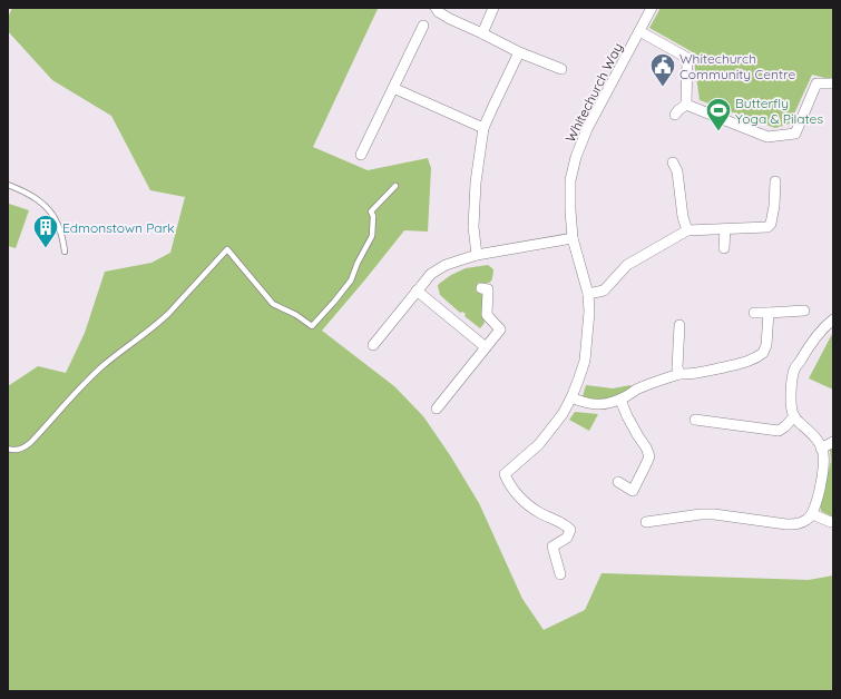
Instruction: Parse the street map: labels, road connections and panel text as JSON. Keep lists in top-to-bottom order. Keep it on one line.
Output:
{"streets":{"street":["Whitechurch Way"]},"places":{"public building":["Whitechurch Community Centre"],"sports":["Butterfly Yoga & Pilates"],"building":["Edmonstown Park"]}}
